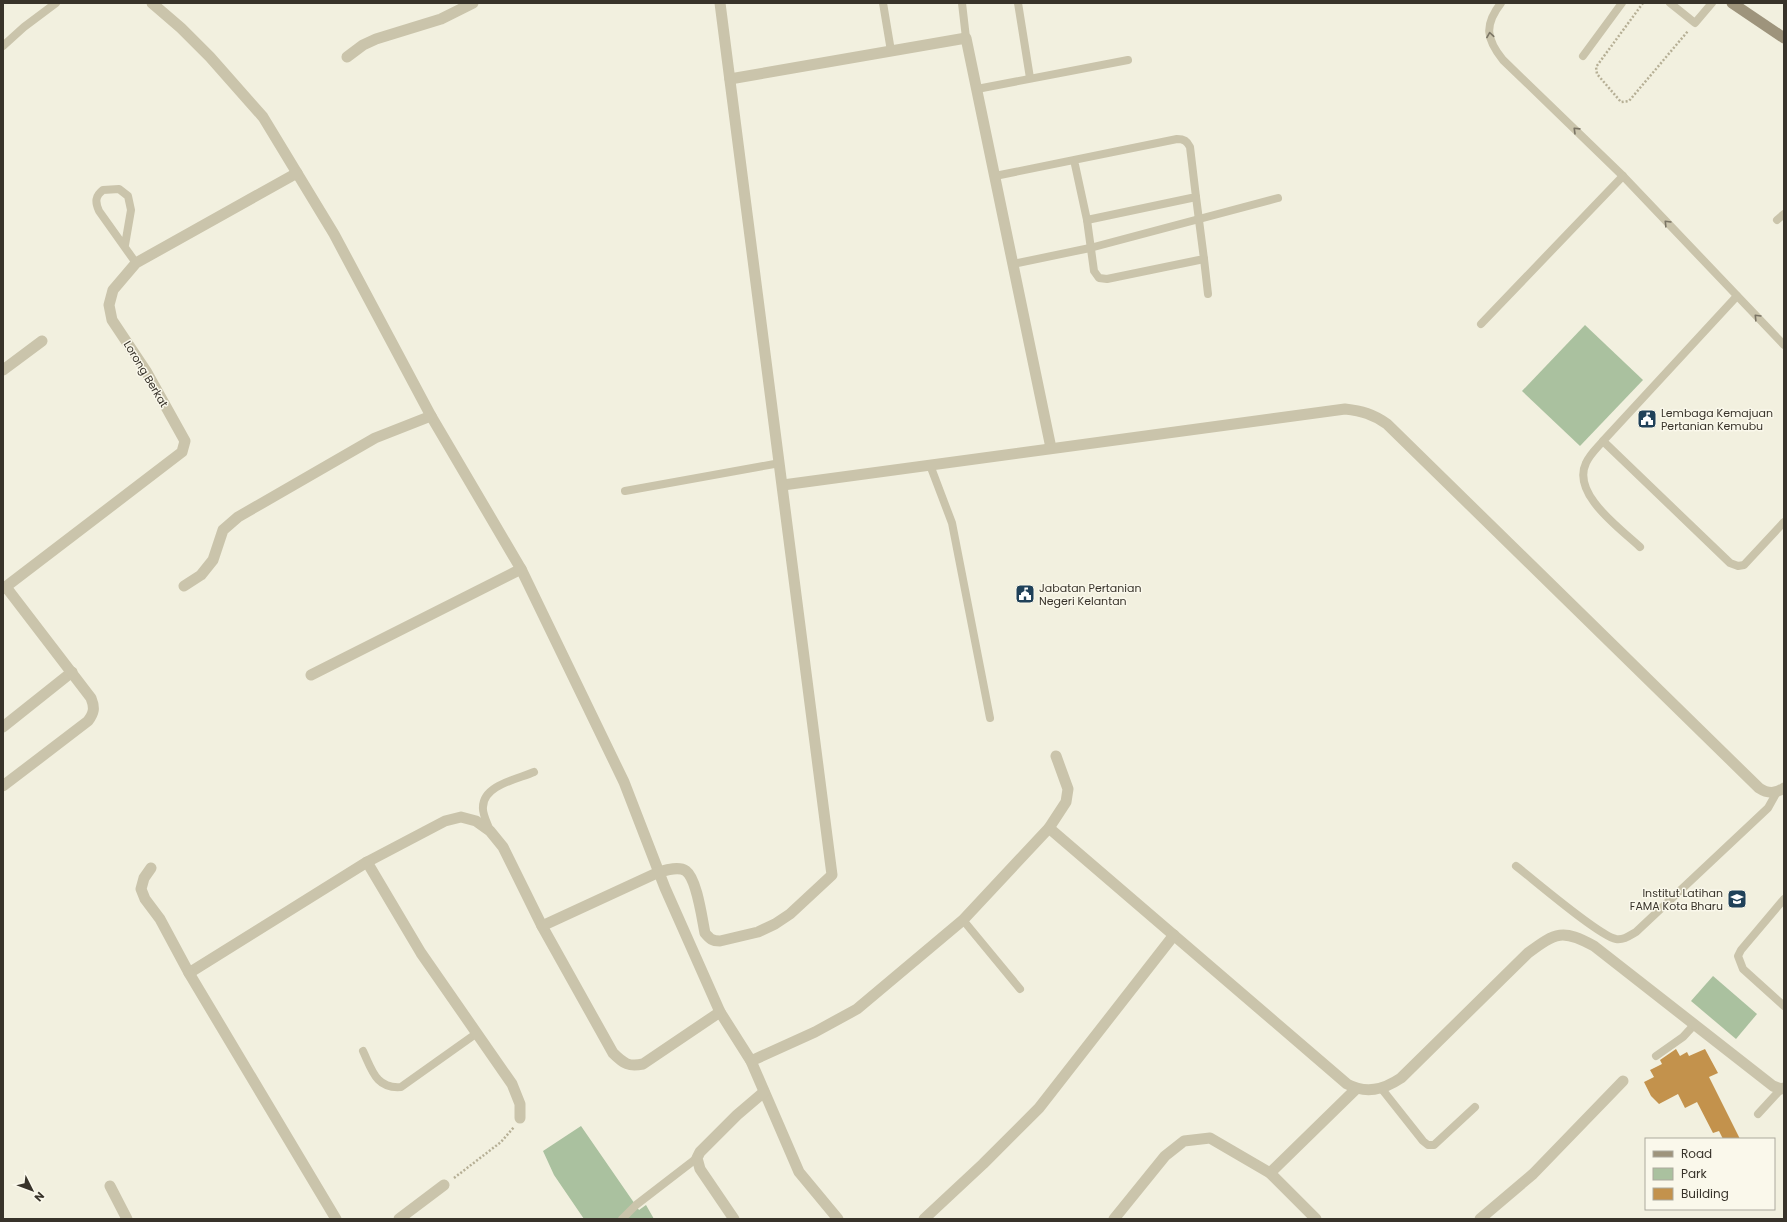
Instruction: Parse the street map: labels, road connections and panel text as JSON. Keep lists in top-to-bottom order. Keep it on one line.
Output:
{"streets":{"street":["Lorong Berkat"]},"places":{"public building":["Lembaga Kemajuan Pertanian Kemubu","Jabatan Pertanian Negeri Kelantan"],"school or university":["Institut Latihan FAMA Kota Bharu"]},"legend":["Road","Park","Building"],"north":"bottom right"}
